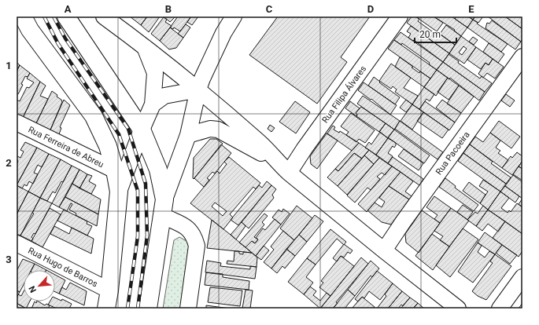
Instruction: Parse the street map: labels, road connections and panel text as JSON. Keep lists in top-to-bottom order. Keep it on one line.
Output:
{"streets":{"street":["Rua Filipa Álvares","Rua Ferreira de Abreu","Rua Pacoeira","Rua Hugo de Barros"]},"scale_bar":"20 m","north":"bottom left","grid":{"columns":["A","B","C","D","E"],"rows":["1","2","3"]}}
